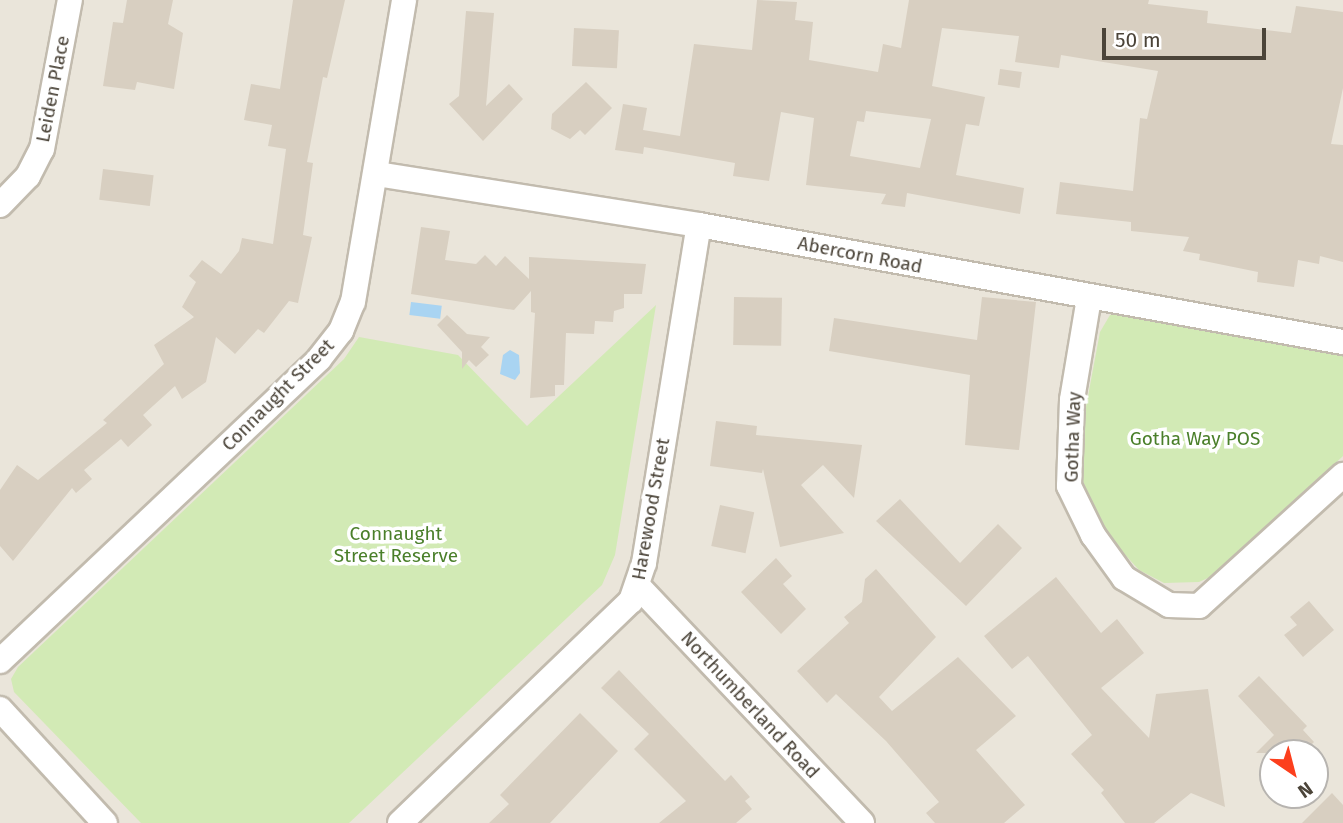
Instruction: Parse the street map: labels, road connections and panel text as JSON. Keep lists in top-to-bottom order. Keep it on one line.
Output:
{"streets":{"street":["Leiden Place","Abercorn Road","Connaught Street","Gotha Way","Harewood Street","Northumberland Road"]},"crossings":[["Abercorn Road","Connaught Street"],["Abercorn Road","Gotha Way"],["Abercorn Road","Harewood Street"],["Harewood Street","Northumberland Road"]],"parks":["Gotha Way POS","Connaught Street Reserve"],"scale_bar":"50 m","north":"bottom right"}
